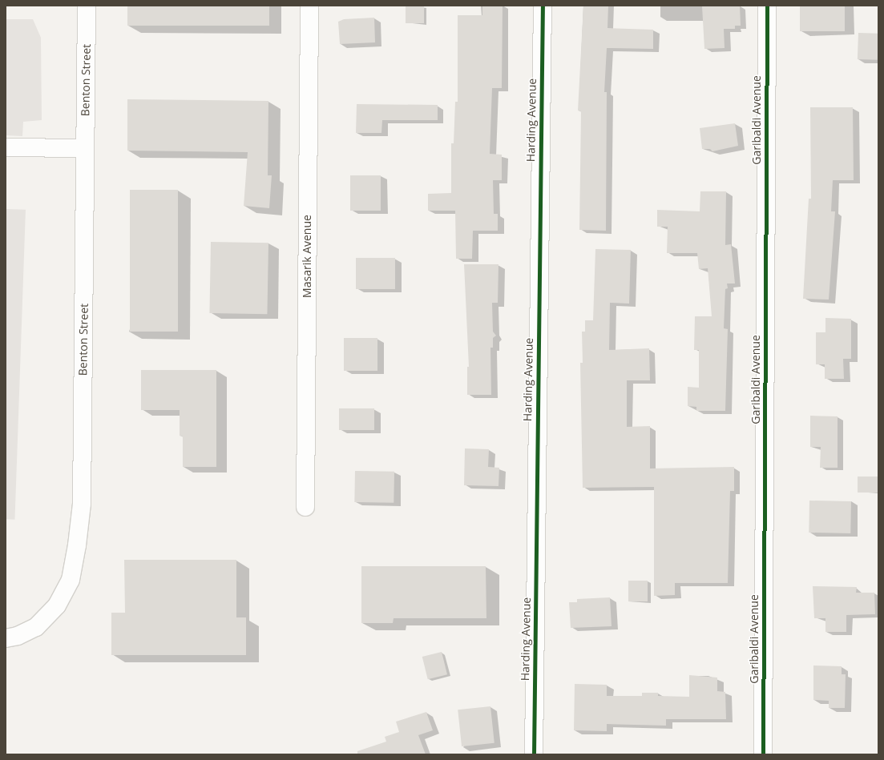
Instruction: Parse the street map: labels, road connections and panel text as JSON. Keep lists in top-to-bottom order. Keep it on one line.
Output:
{"streets":{"street":["Benton Street","Harding Avenue","Garibaldi Avenue","Masarik Avenue"]}}
